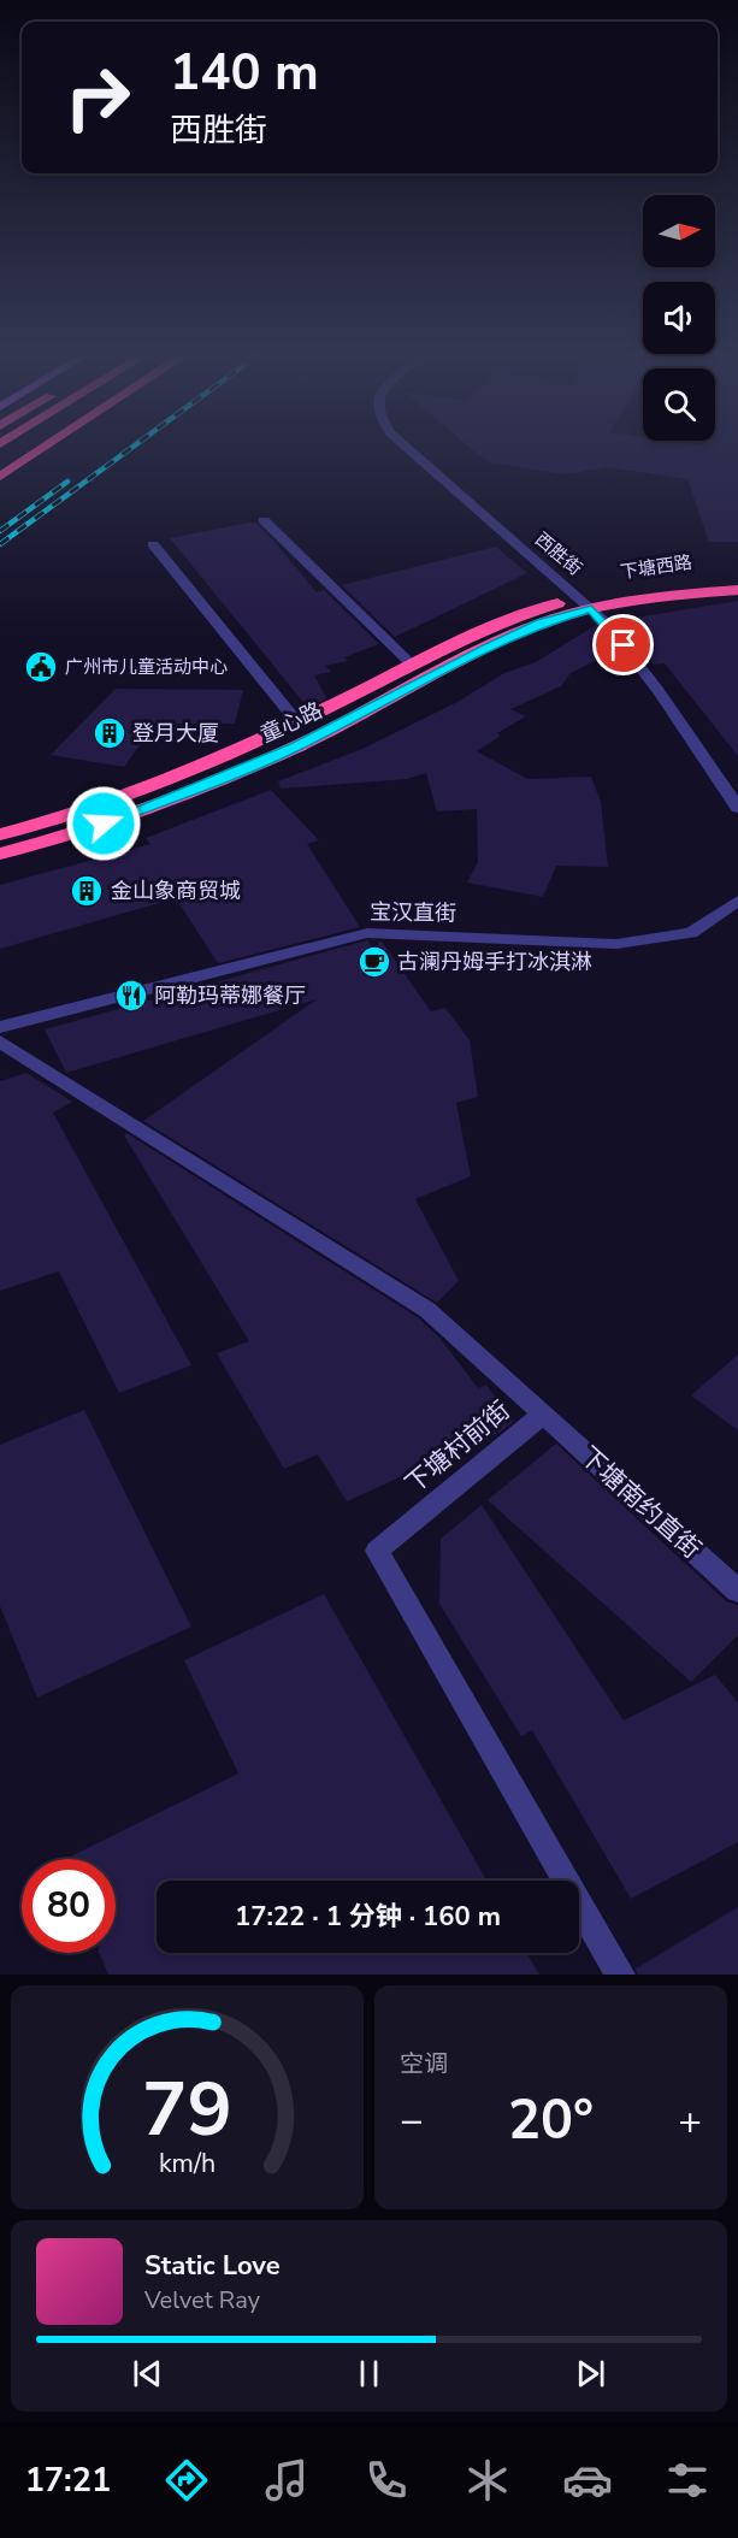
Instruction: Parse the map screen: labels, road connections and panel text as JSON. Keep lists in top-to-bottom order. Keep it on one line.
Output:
{"streets":{"highway":["下塘西路","童心路"],"street":["西胜街","宝汉直街","下塘村前街","下塘南约直街"]},"crossings":[["西胜街","下塘西路"],["西胜街","童心路"],["下塘西路","童心路"],["下塘村前街","下塘南约直街"]],"places":{"public building":["广州市儿童活动中心"],"building":["登月大厦","金山象商贸城"],"cafe":["古澜丹姆手打冰淇淋"],"restaurant":["阿勒玛蒂娜餐厅"]},"north":"right","page":{"turn":["140 m","西胜街"],"limit":"80","trip":"17:22 · 1 分钟 · 160 m","tile":"空调","heat":["−","20°","+"],"song":["Static Love","Velvet Ray"],"tabs":"17:21","gauge":["79","km/h"]}}
